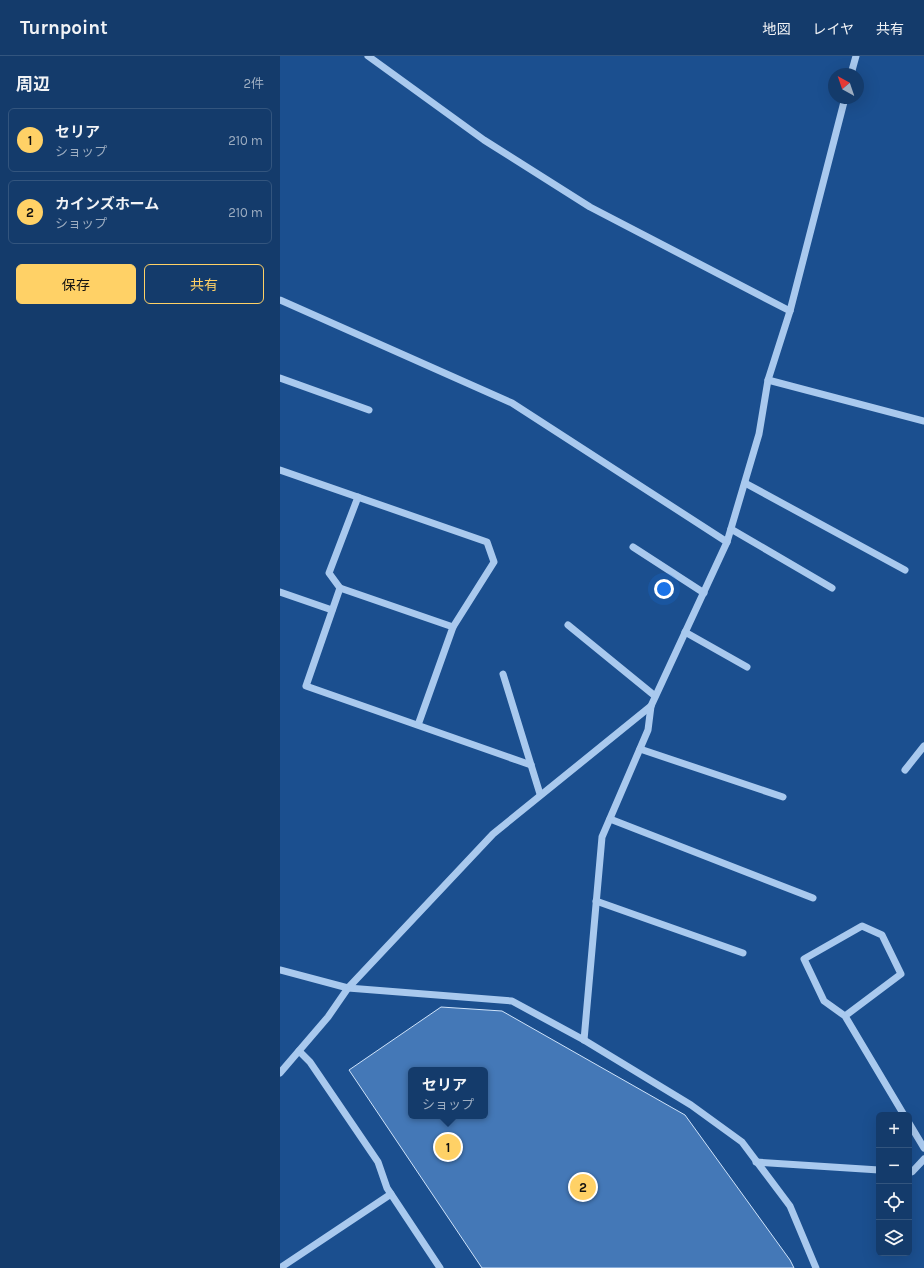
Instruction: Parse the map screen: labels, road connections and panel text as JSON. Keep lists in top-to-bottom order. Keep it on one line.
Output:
{"north":"top left","page":{"header":"Turnpoint","nav":["地図","レイヤ","共有"],"heading":["周辺","2件"],"list":[{"mark":"1","name":"セリア","note":"ショップ","value":"210 m"},{"mark":"2","name":"カインズホーム","note":"ショップ","value":"210 m"}],"buttons":["保存","共有"],"popup":["セリア","ショップ"],"map_buttons":["+","−"],"pins":["1","2"]}}
